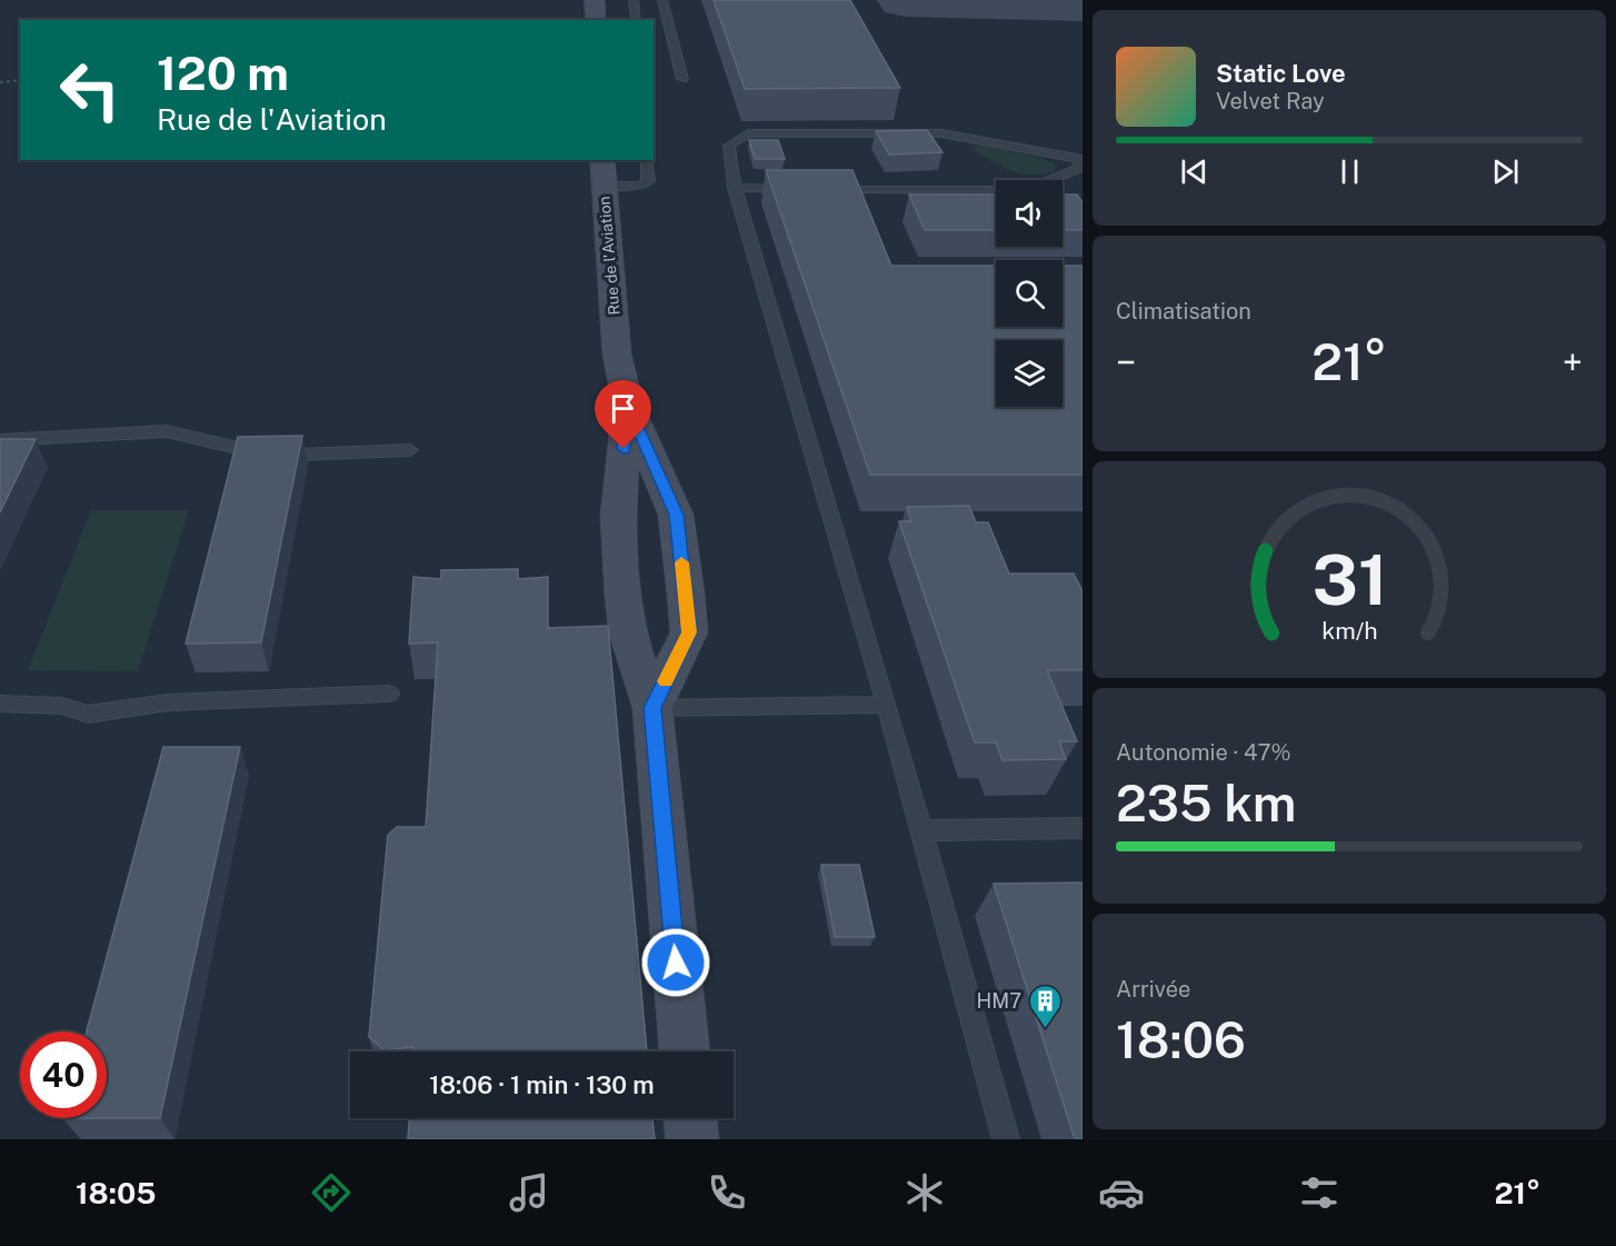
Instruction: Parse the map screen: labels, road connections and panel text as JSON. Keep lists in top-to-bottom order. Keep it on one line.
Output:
{"streets":{"street":["Rue de l'Aviation"]},"places":{"building":["HM7"]},"page":{"turn":["120 m","Rue de l'Aviation"],"song":["Static Love","Velvet Ray"],"tile":["Climatisation",["Autonomie · 47%","235 km"],["Arrivée","18:06"]],"heat":["−","21°","+"],"limit":"40","trip":"18:06 · 1 min · 130 m","tabs":["18:05","21°"],"gauge":["31","km/h"]}}
